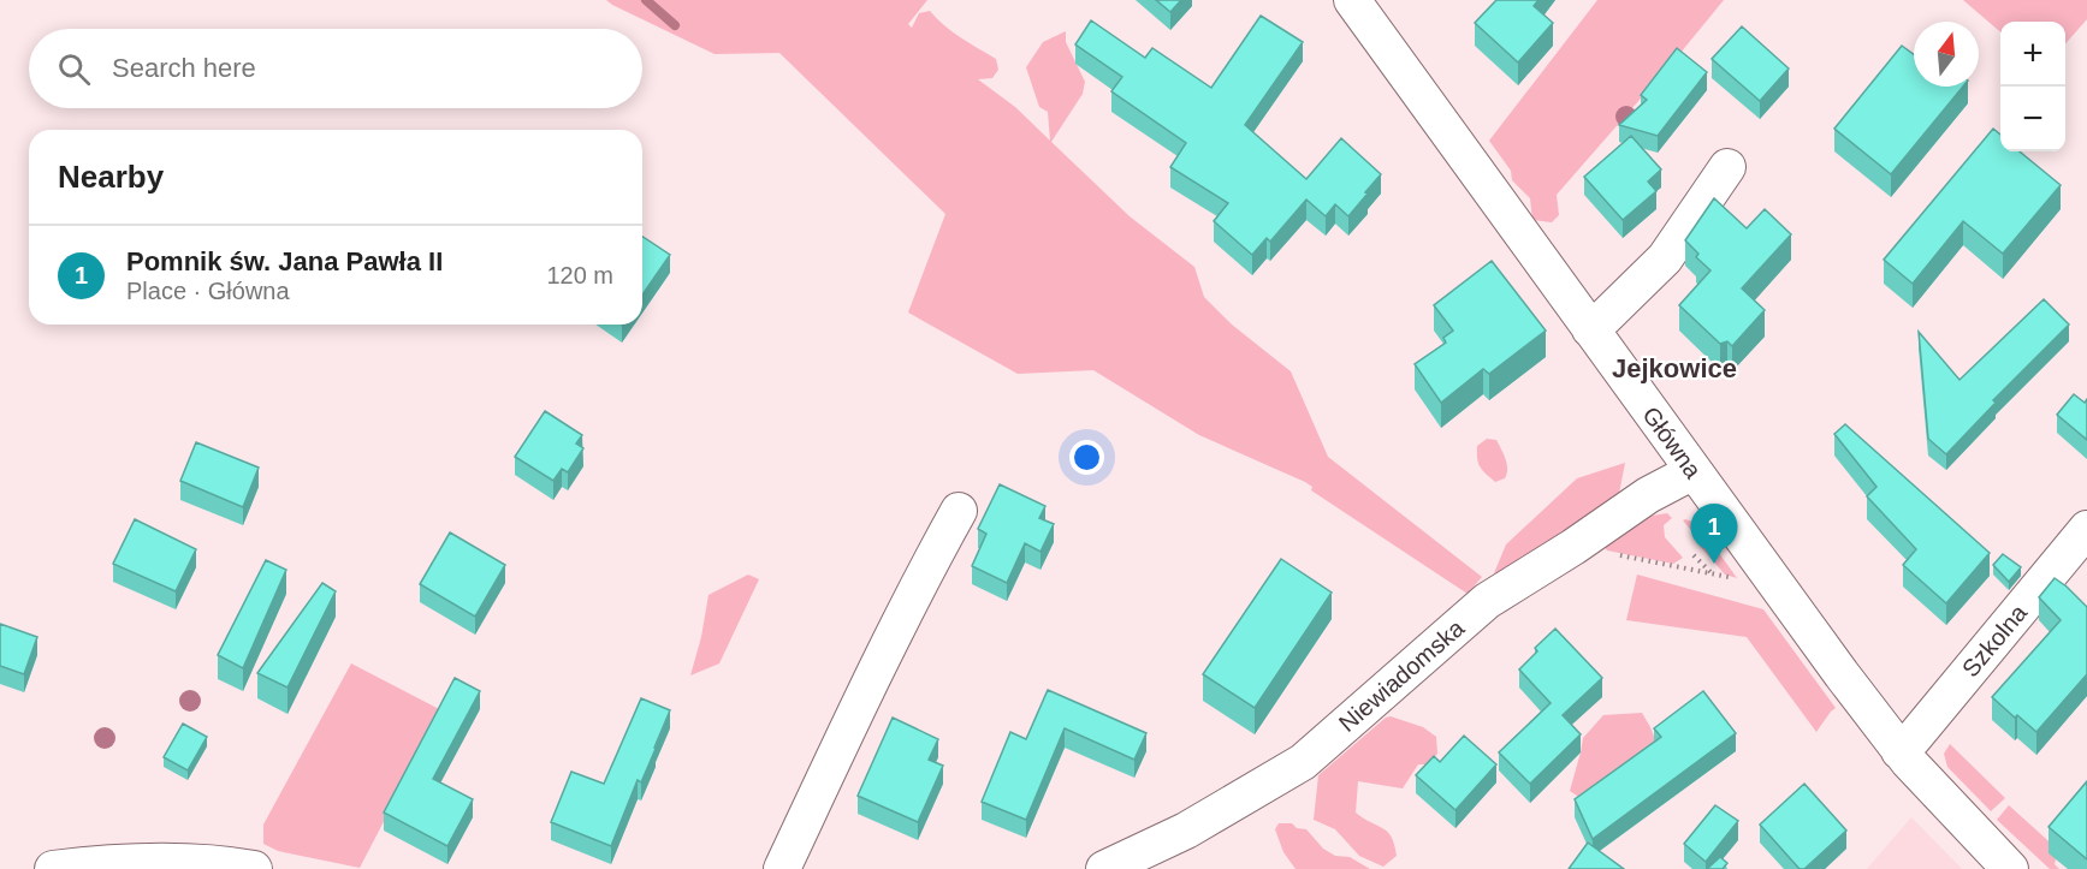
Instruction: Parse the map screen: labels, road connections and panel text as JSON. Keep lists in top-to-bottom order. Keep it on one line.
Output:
{"streets":{"street":["Główna","Szkolna","Niewiadomska"]},"crossings":[["Główna","Szkolna"],["Główna","Niewiadomska"]],"districts":["Jejkowice"],"north":"top","page":{"map_buttons":["+","−"],"search":"Search here","heading":"Nearby","list":[{"mark":"1","name":"Pomnik św. Jana Pawła II","note":"Place · Główna","value":"120 m"}],"pins":"1"}}
